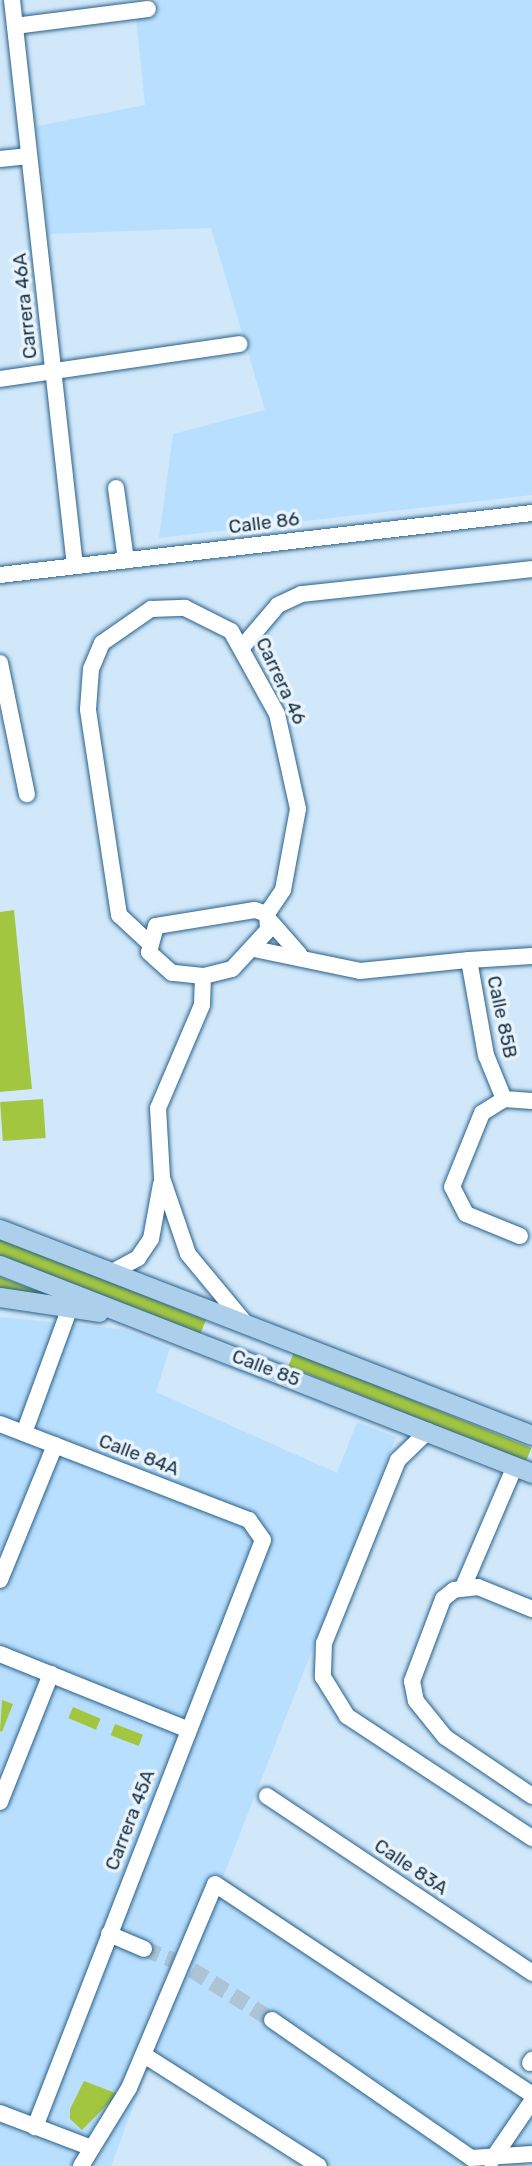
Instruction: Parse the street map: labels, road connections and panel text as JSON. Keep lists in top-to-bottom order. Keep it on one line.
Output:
{"streets":{"main road":["Calle 85"],"street":["Carrera 46A","Calle 86","Carrera 46","Calle 85B","Calle 84A","Carrera 45A","Calle 83A"]},"crossings":[["Carrera 46A","Calle 86"],["Carrera 46","Calle 85B"],["Calle 84A","Carrera 45A"]]}
